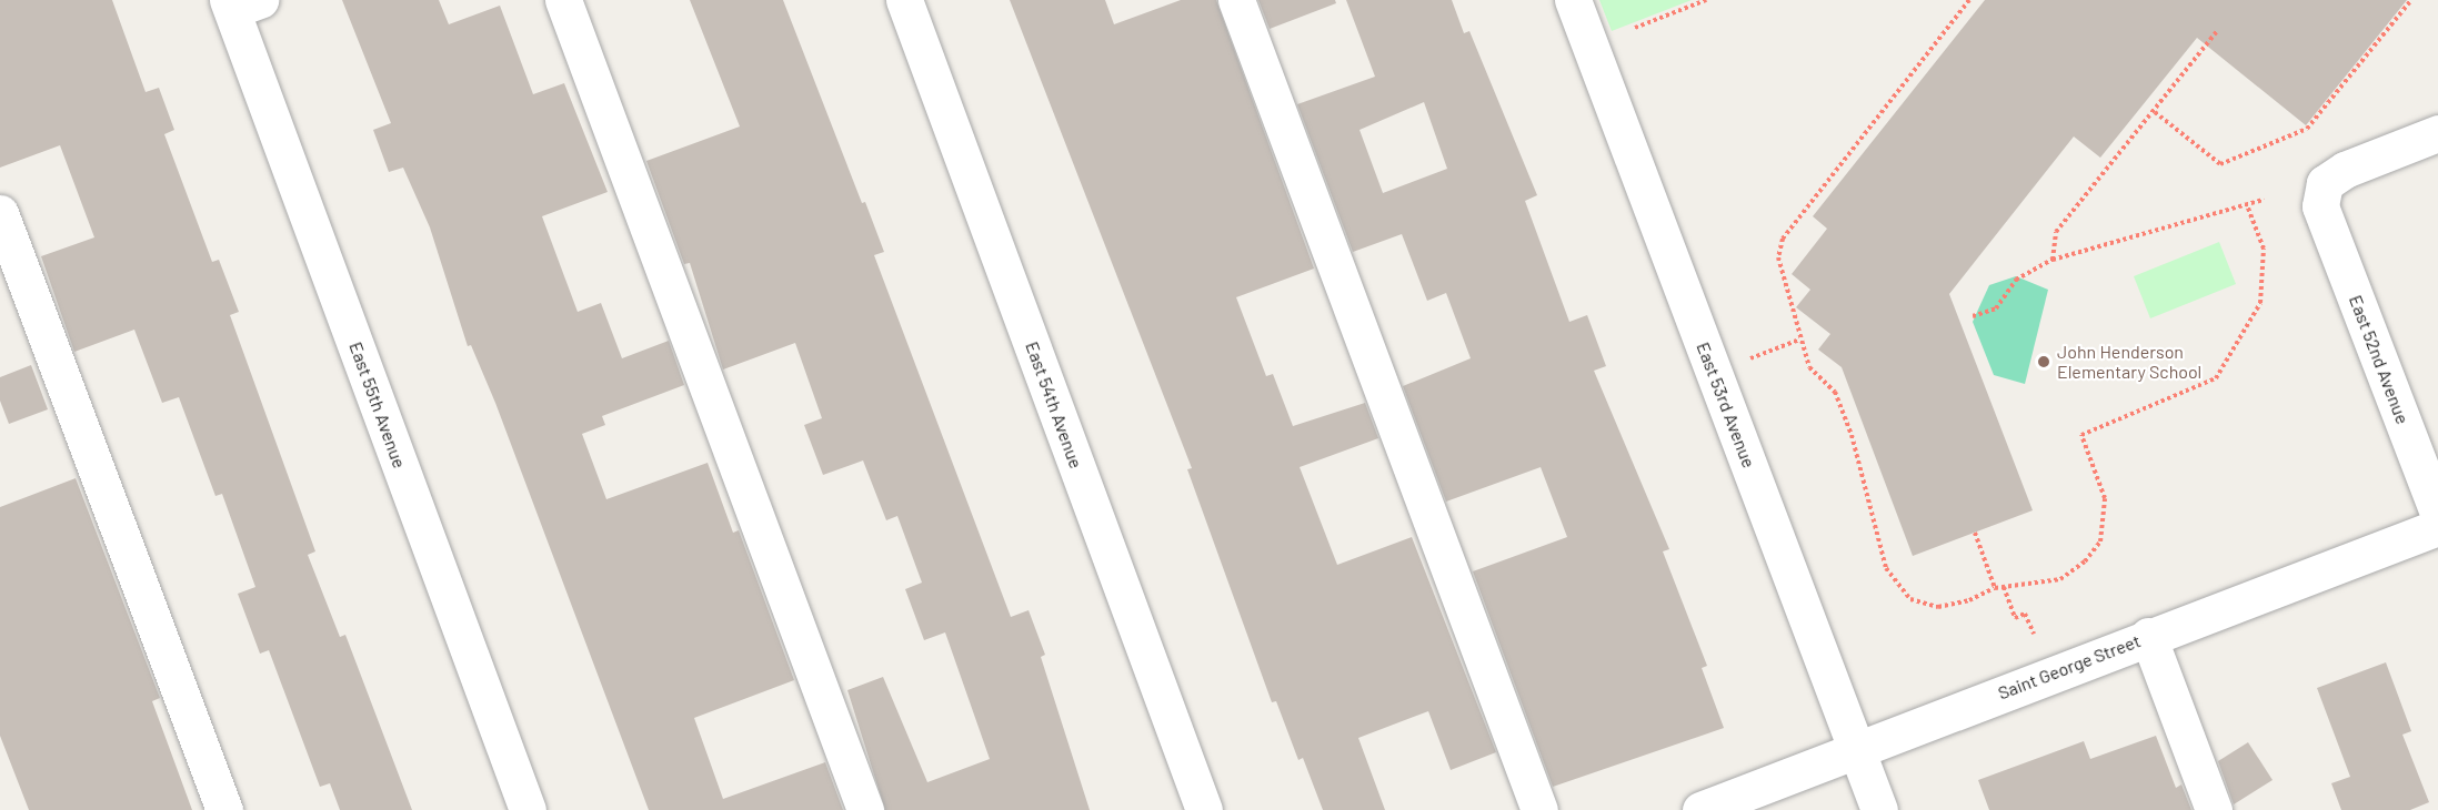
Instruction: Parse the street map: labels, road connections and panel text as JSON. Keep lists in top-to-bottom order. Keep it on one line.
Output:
{"streets":{"street":["East 52nd Avenue","East 55th Avenue","East 54th Avenue","East 53rd Avenue","Saint George Street"]},"crossings":[["East 53rd Avenue","Saint George Street"]],"places":["John Henderson Elementary School"]}
